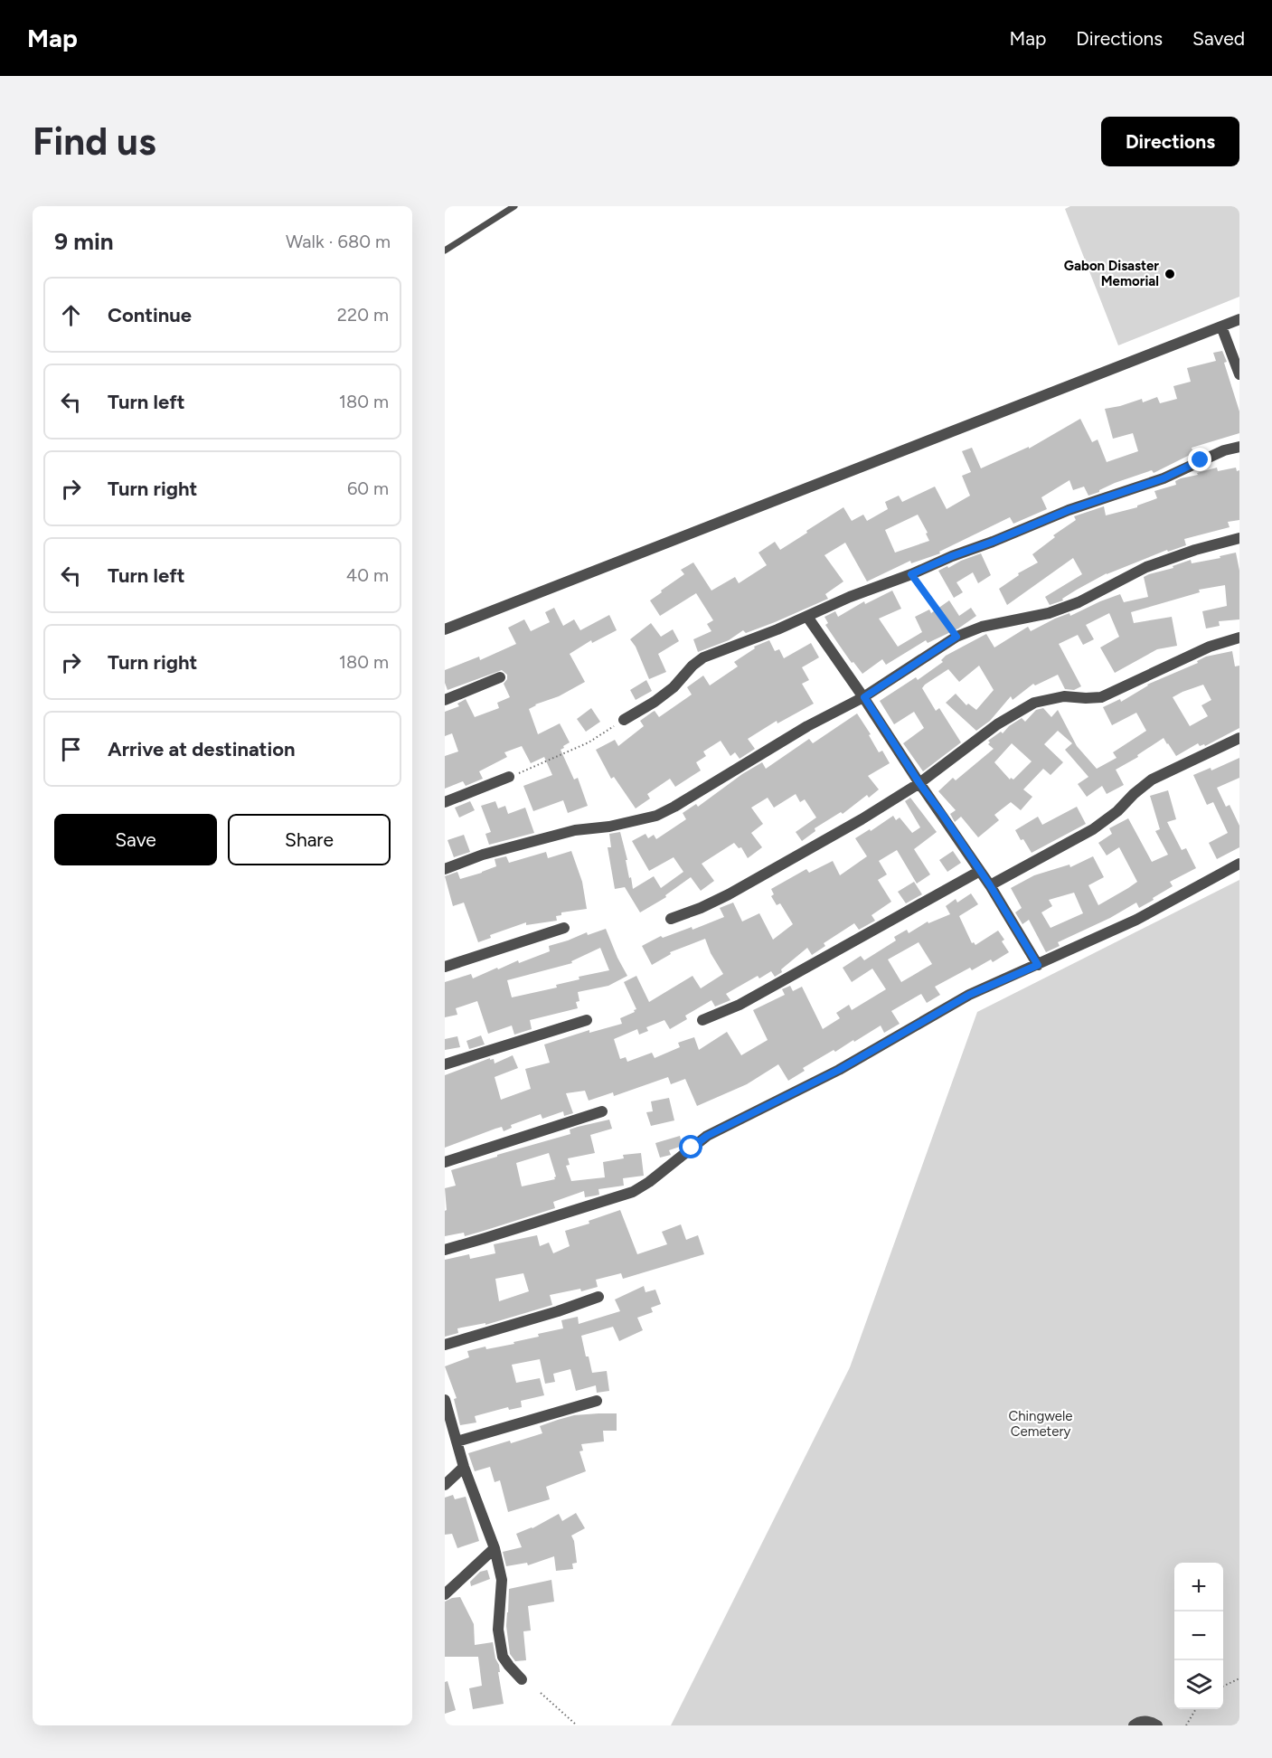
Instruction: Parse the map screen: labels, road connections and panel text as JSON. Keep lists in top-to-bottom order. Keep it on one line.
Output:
{"parks":["Chingwele Cemetery"],"places":["Gabon Disaster Memorial"],"page":{"header":"Map","nav":["Map","Directions","Saved"],"buttons":["Directions",["Save","Share"]],"title":"Find us","heading":["9 min","Walk · 680 m"],"list":[["Continue","220 m"],["Turn left","180 m"],["Turn right","60 m"],["Turn left","40 m"],["Turn right","180 m"],"Arrive at destination"],"map_buttons":["+","−"]}}
